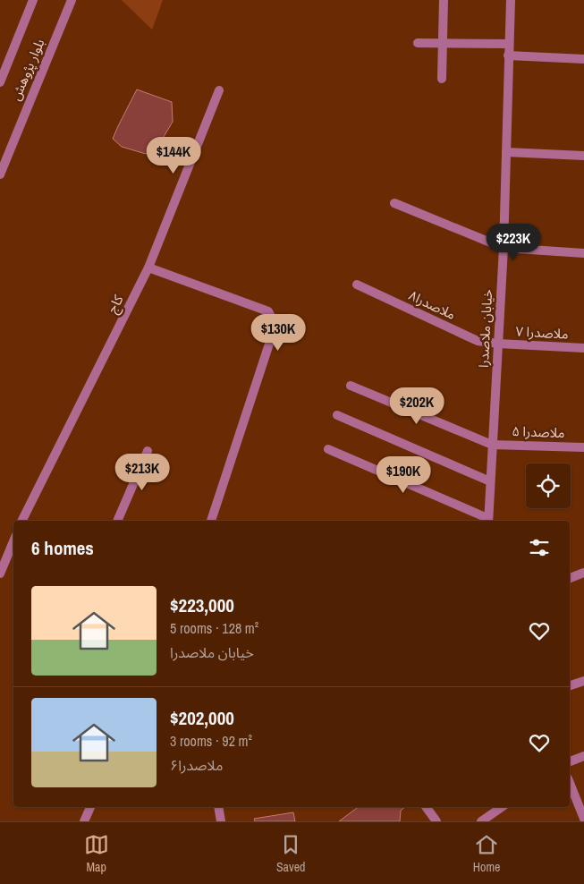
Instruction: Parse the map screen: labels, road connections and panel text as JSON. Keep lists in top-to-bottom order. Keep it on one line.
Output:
{"streets":{"street":["بلوار پژوهش","کاج","ملاصدرا۸","خیابان ملاصدرا","ملاصدرا ۷","ملاصدرا ۵"]},"crossings":[["ملاصدرا۸","خیابان ملاصدرا"],["ملاصدرا۸","ملاصدرا ۷"],["خیابان ملاصدرا","ملاصدرا ۷"],["خیابان ملاصدرا","ملاصدرا ۵"]],"page":{"price":["$144K","$223K","$130K","$202K","$213K","$190K"],"heading":"6 homes","list":[{"name":"$223,000","note":"5 rooms · 128 m² · خیابان ملاصدرا"},{"name":"$202,000","note":"3 rooms · 92 m² · ملاصدرا۶"}],"tabs":["Map","Saved","Home"]}}
